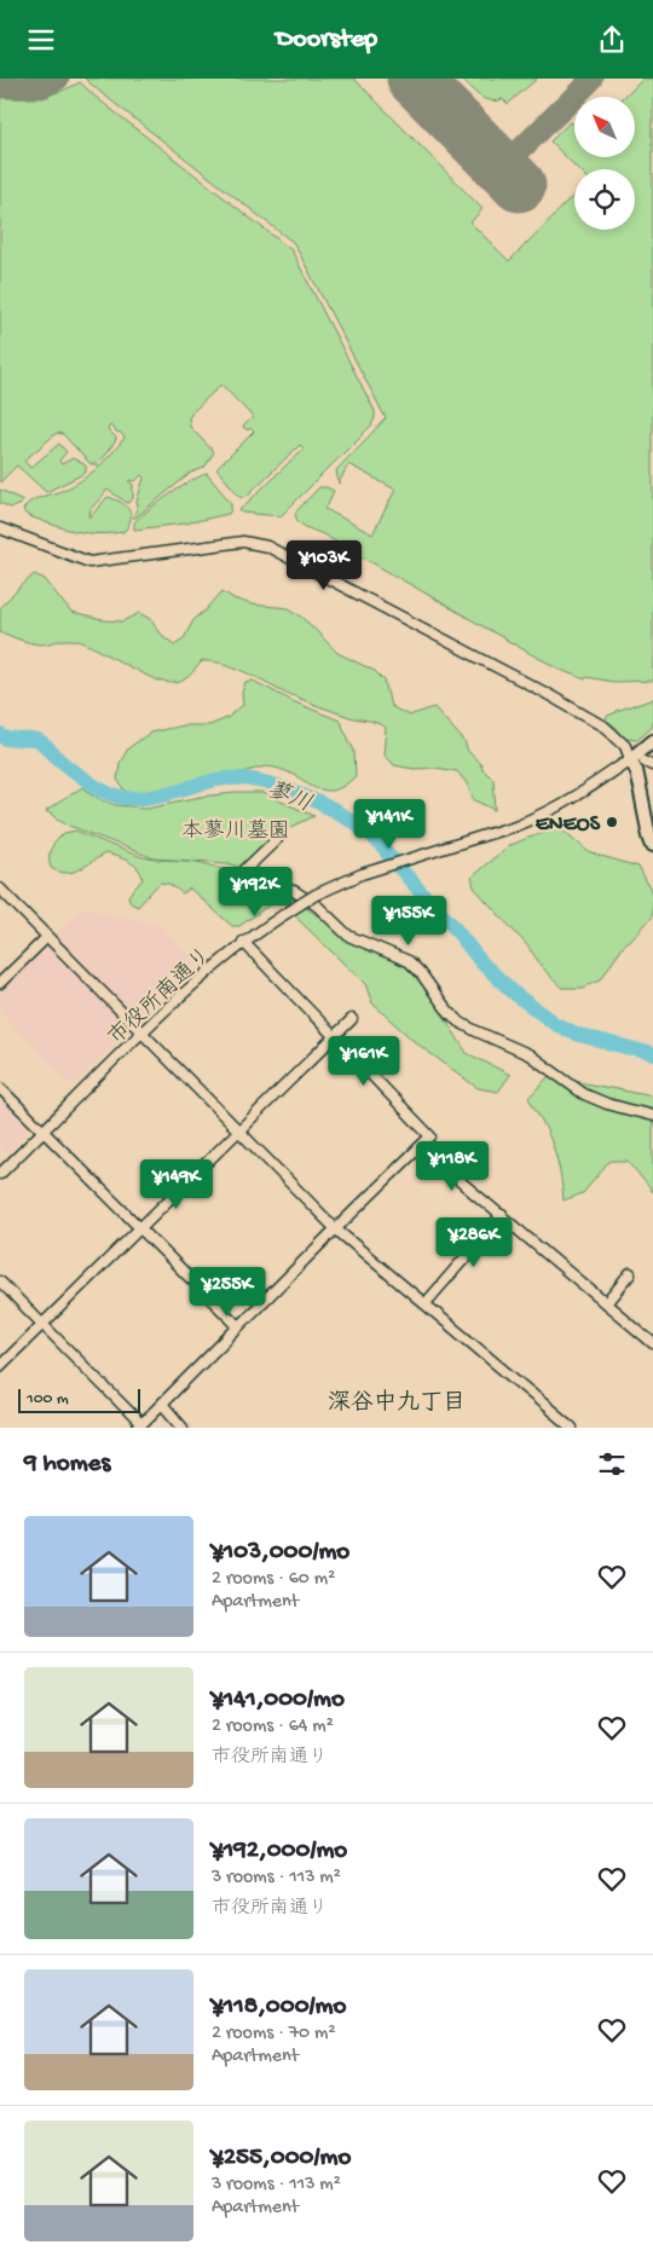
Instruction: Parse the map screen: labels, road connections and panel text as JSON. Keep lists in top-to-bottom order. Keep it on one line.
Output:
{"streets":{"street":["市役所南通り"]},"districts":["深谷中九丁目"],"water":["蓼川"],"parks":["本蓼川墓園"],"places":["ENEOS"],"scale_bar":"100 m","north":"top left","page":{"header":"Doorstep","price":["¥103K","¥141K","¥192K","¥155K","¥161K","¥118K","¥149K","¥286K","¥255K"],"scale":"100 m","heading":"9 homes","list":[{"name":"¥103,000/mo","note":"2 rooms · 60 m² · Apartment"},{"name":"¥141,000/mo","note":"2 rooms · 64 m² · 市役所南通り"},{"name":"¥192,000/mo","note":"3 rooms · 113 m² · 市役所南通り"},{"name":"¥118,000/mo","note":"2 rooms · 70 m² · Apartment"},{"name":"¥255,000/mo","note":"3 rooms · 113 m² · Apartment"}]}}
